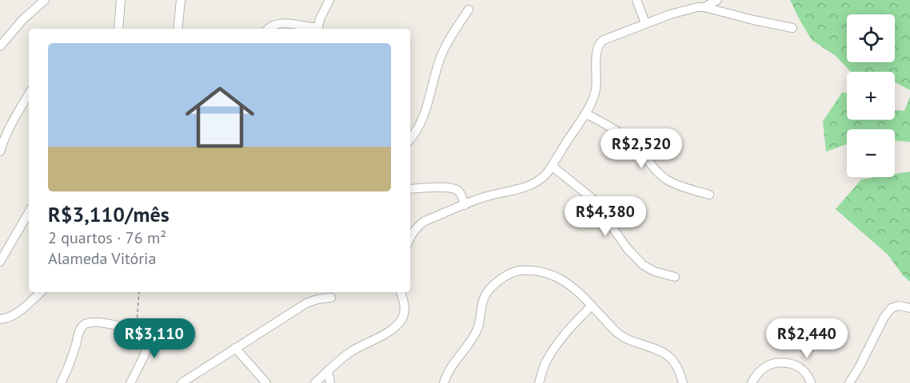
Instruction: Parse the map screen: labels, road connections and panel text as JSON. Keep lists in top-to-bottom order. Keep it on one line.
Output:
{"page":{"map_buttons":["+","−"],"list":[{"name":"R$3,110/mês","note":"2 quartos · 76 m² · Alameda Vitória"}],"price":["R$2,520","R$4,380","R$3,110","R$2,440"]}}
